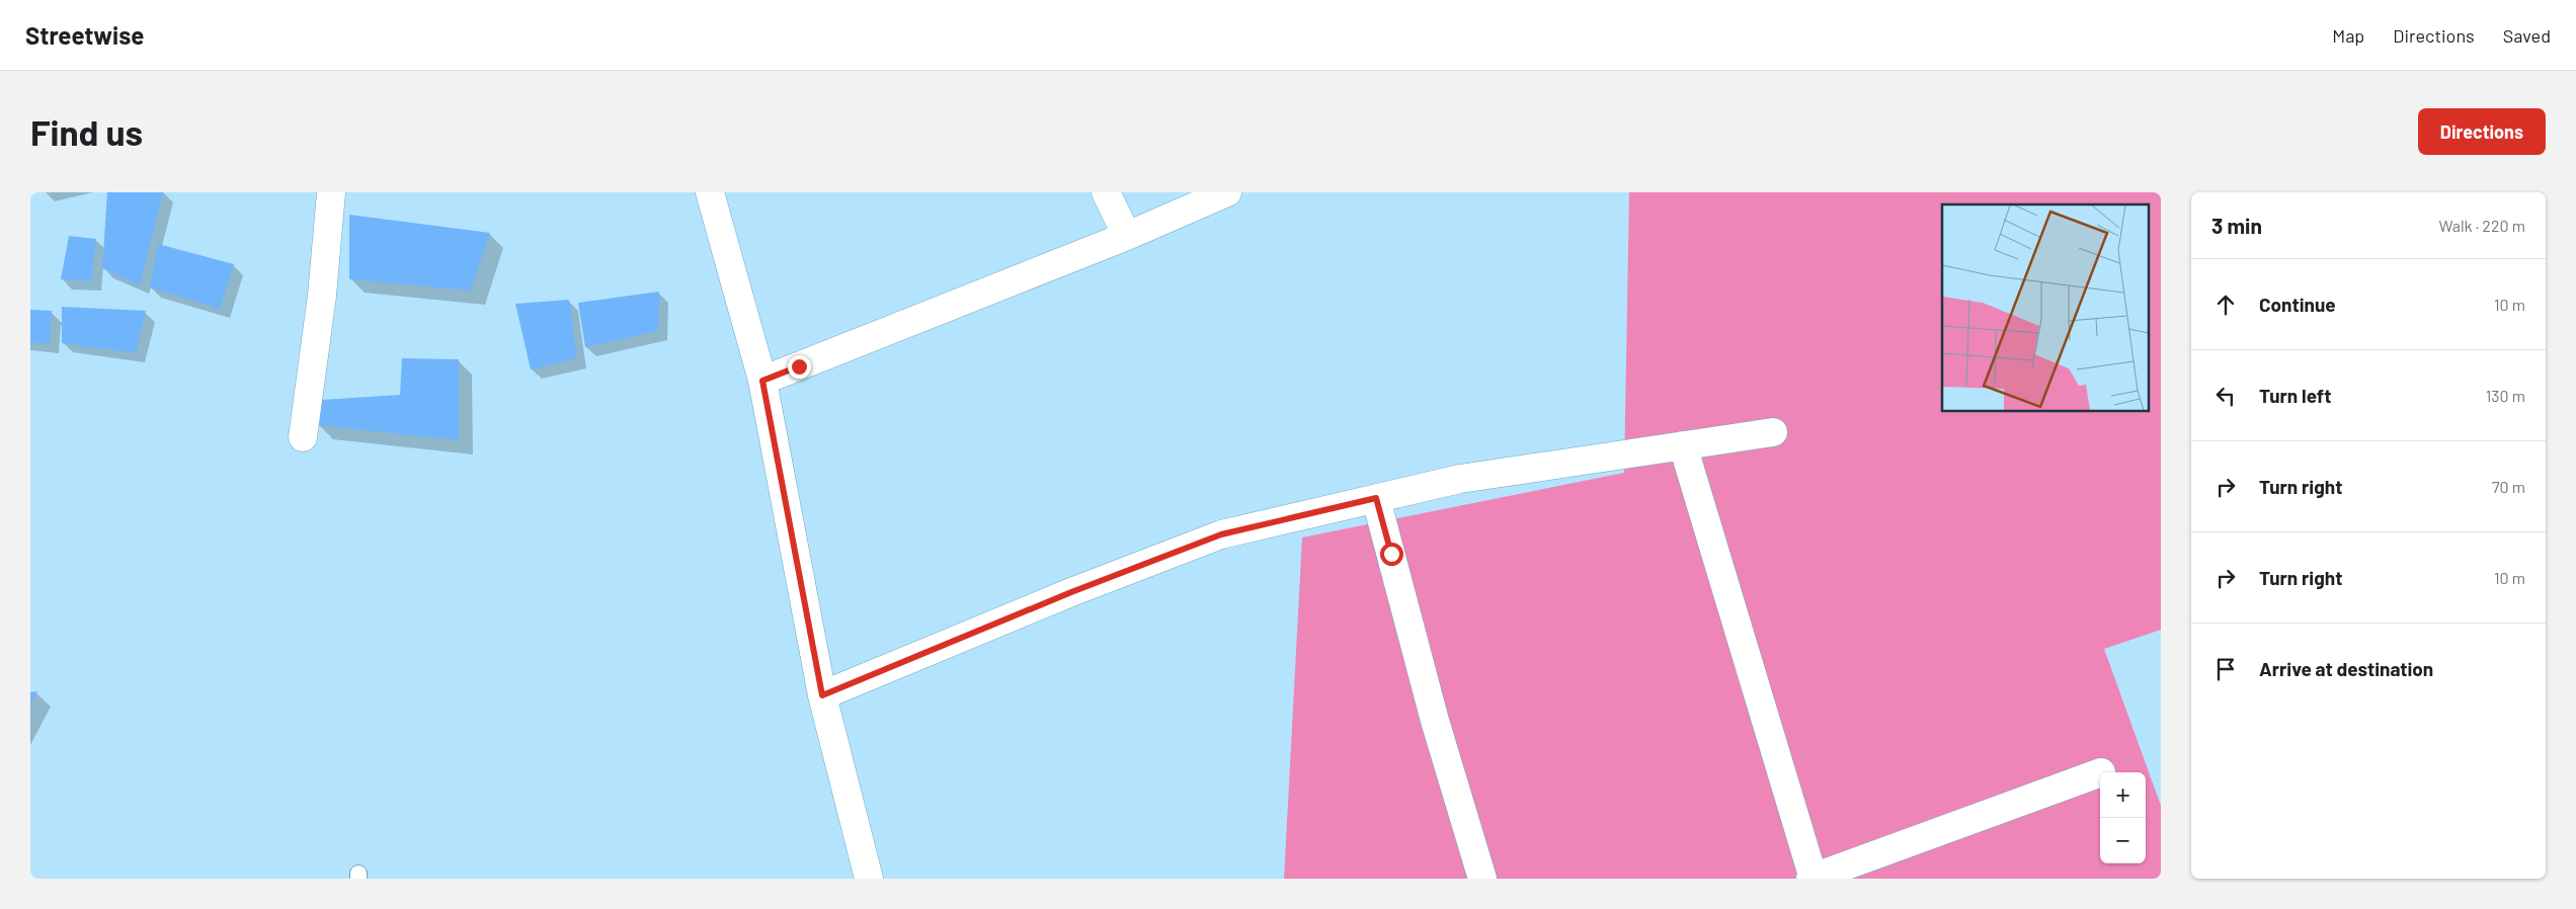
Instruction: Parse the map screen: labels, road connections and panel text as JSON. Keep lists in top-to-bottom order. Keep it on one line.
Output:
{"page":{"header":"Streetwise","nav":["Map","Directions","Saved"],"buttons":"Directions","title":"Find us","heading":["3 min","Walk · 220 m"],"list":[["Continue","10 m"],["Turn left","130 m"],["Turn right","70 m"],["Turn right","10 m"],"Arrive at destination"],"map_buttons":["+","−"]}}
